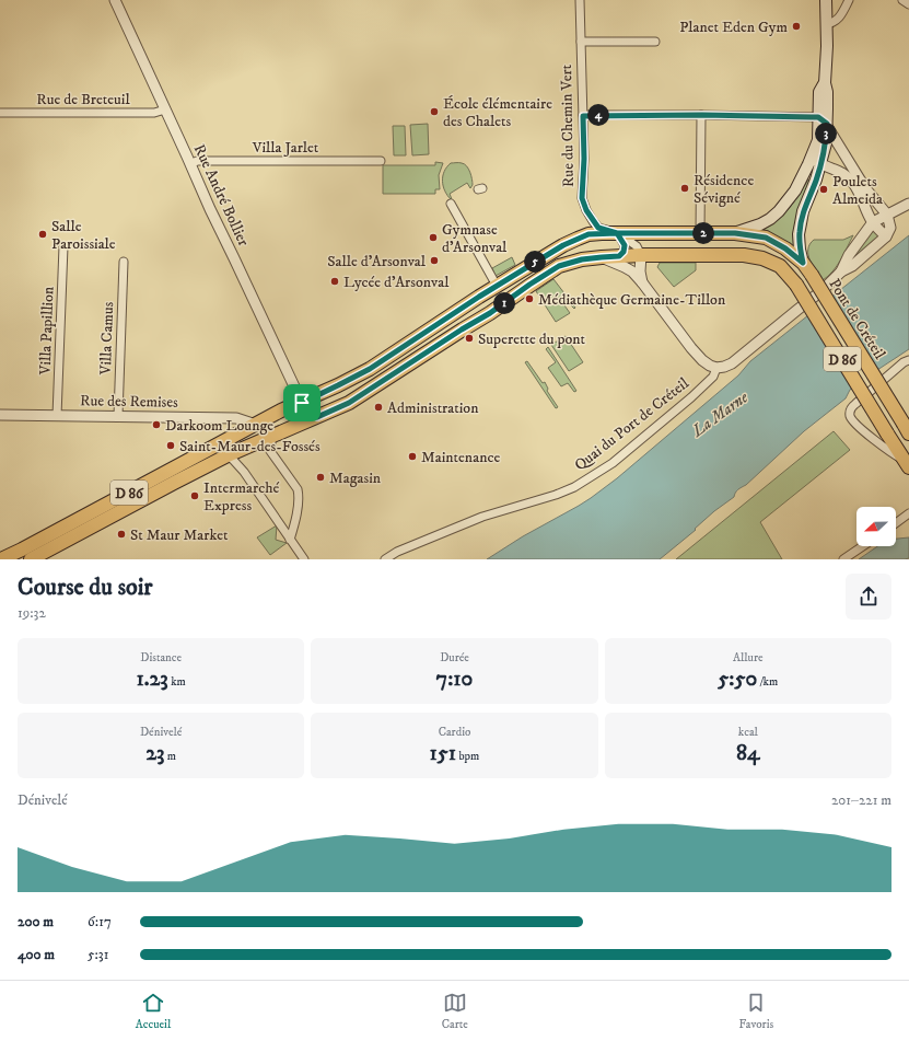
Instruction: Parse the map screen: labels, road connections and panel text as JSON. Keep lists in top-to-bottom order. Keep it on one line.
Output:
{"streets":{"main road":["Pont de Créteil","D 86"],"street":["Rue de Breteuil","Rue du Chemin Vert","Villa Jarlet","Rue André Bollier","Villa Papillion","Villa Camus","Rue des Remises","Quai du Port de Créteil"]},"crossings":[["Rue de Breteuil","Rue André Bollier"],["Rue du Chemin Vert","D 86"],["Villa Jarlet","Rue André Bollier"],["Rue André Bollier","D 86"],["Pont de Créteil","D 86"],["Villa Papillion","Rue des Remises"],["Villa Camus","Rue des Remises"],["D 86","Rue des Remises"]],"water":["La Marne"],"places":["Planet Eden Gym","École élémentaire des Chalets","Résidence Sévigné","Poulets Almeida","Salle Paroissiale","Gymnase d'Arsonval","Salle d'Arsonval","Lycée d'Arsonval","Médiathèque Germaine-Tillon","Superette du pont","Administration","Darkoom Lounge","Saint-Maur-des-Fossés","Maintenance","Magasin","Intermarché Express","St Maur Market"],"north":"left","page":{"pins":["4","3","2","5","1"],"heading":["Course du soir","19:32"],"stats":[["Distance","1.23 km"],["Durée","7:10"],["Allure","5:50 /km"],["Dénivelé","23 m"],["Cardio","151 bpm"],["kcal","84"]],"chart":["Dénivelé","201–221 m"],"list":[{"name":"200 m","note":"6:17"},{"name":"400 m","note":"5:31"}],"tabs":["Accueil","Carte","Favoris"]}}
